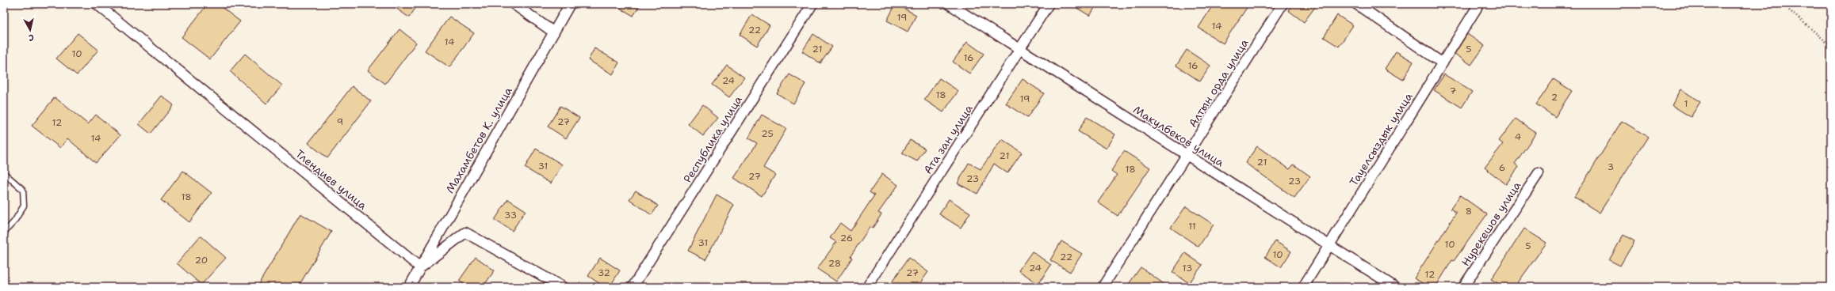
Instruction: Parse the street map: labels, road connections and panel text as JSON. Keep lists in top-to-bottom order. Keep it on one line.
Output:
{"streets":{"street":["Алтын орда улица","Макулбеков улица","Республика улица","Ата зан улица","Тауелсыздык улица","Махамбетов К. улица","Тлендиев улица","Нурекешов улица"]},"crossings":[["Алтын орда улица","Макулбеков улица"],["Макулбеков улица","Ата зан улица"],["Макулбеков улица","Тауелсыздык улица"],["Махамбетов К. улица","Тлендиев улица"]],"house_numbers":["19","14","22","14","21","5","10","16","16","24","7","18","2","19","1","9","27","12","25","4","14","21","21","31","3","6","18","27","23","23","18","8","33","11","26","31","10","5","10","22","20","28","24","13","32","27","12"],"north":"bottom"}
